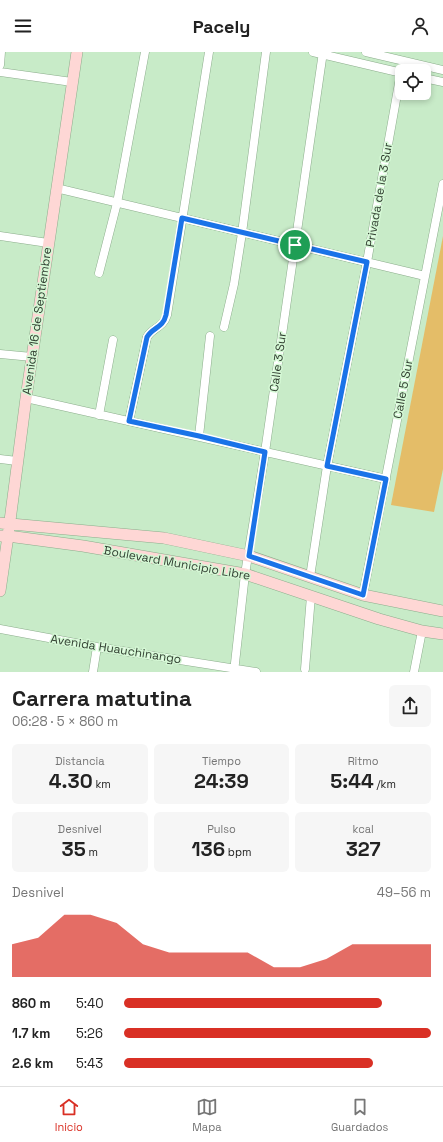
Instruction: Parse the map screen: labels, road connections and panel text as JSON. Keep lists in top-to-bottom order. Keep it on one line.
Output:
{"streets":{"main road":["Avenida 16 de Septiembre","Boulevard Municipio Libre"],"street":["Privada de la 3 Sur","Calle 3 Sur","Calle 5 Sur","Avenida Huauchinango"]},"crossings":[["Privada de la 3 Sur","Boulevard Municipio Libre"],["Avenida 16 de Septiembre","Boulevard Municipio Libre"],["Calle 3 Sur","Boulevard Municipio Libre"],["Calle 3 Sur","Avenida Huauchinango"],["Calle 5 Sur","Boulevard Municipio Libre"]],"page":{"header":"Pacely","heading":["Carrera matutina","06:28 · 5 × 860 m"],"stats":[["Distancia","4.30 km"],["Tiempo","24:39"],["Ritmo","5:44 /km"],["Desnivel","35 m"],["Pulso","136 bpm"],["kcal","327"]],"chart":["Desnivel","49–56 m"],"list":[{"name":"860 m","note":"5:40"},{"name":"1.7 km","note":"5:26"},{"name":"2.6 km","note":"5:43"}],"tabs":["Inicio","Mapa","Guardados"]}}
